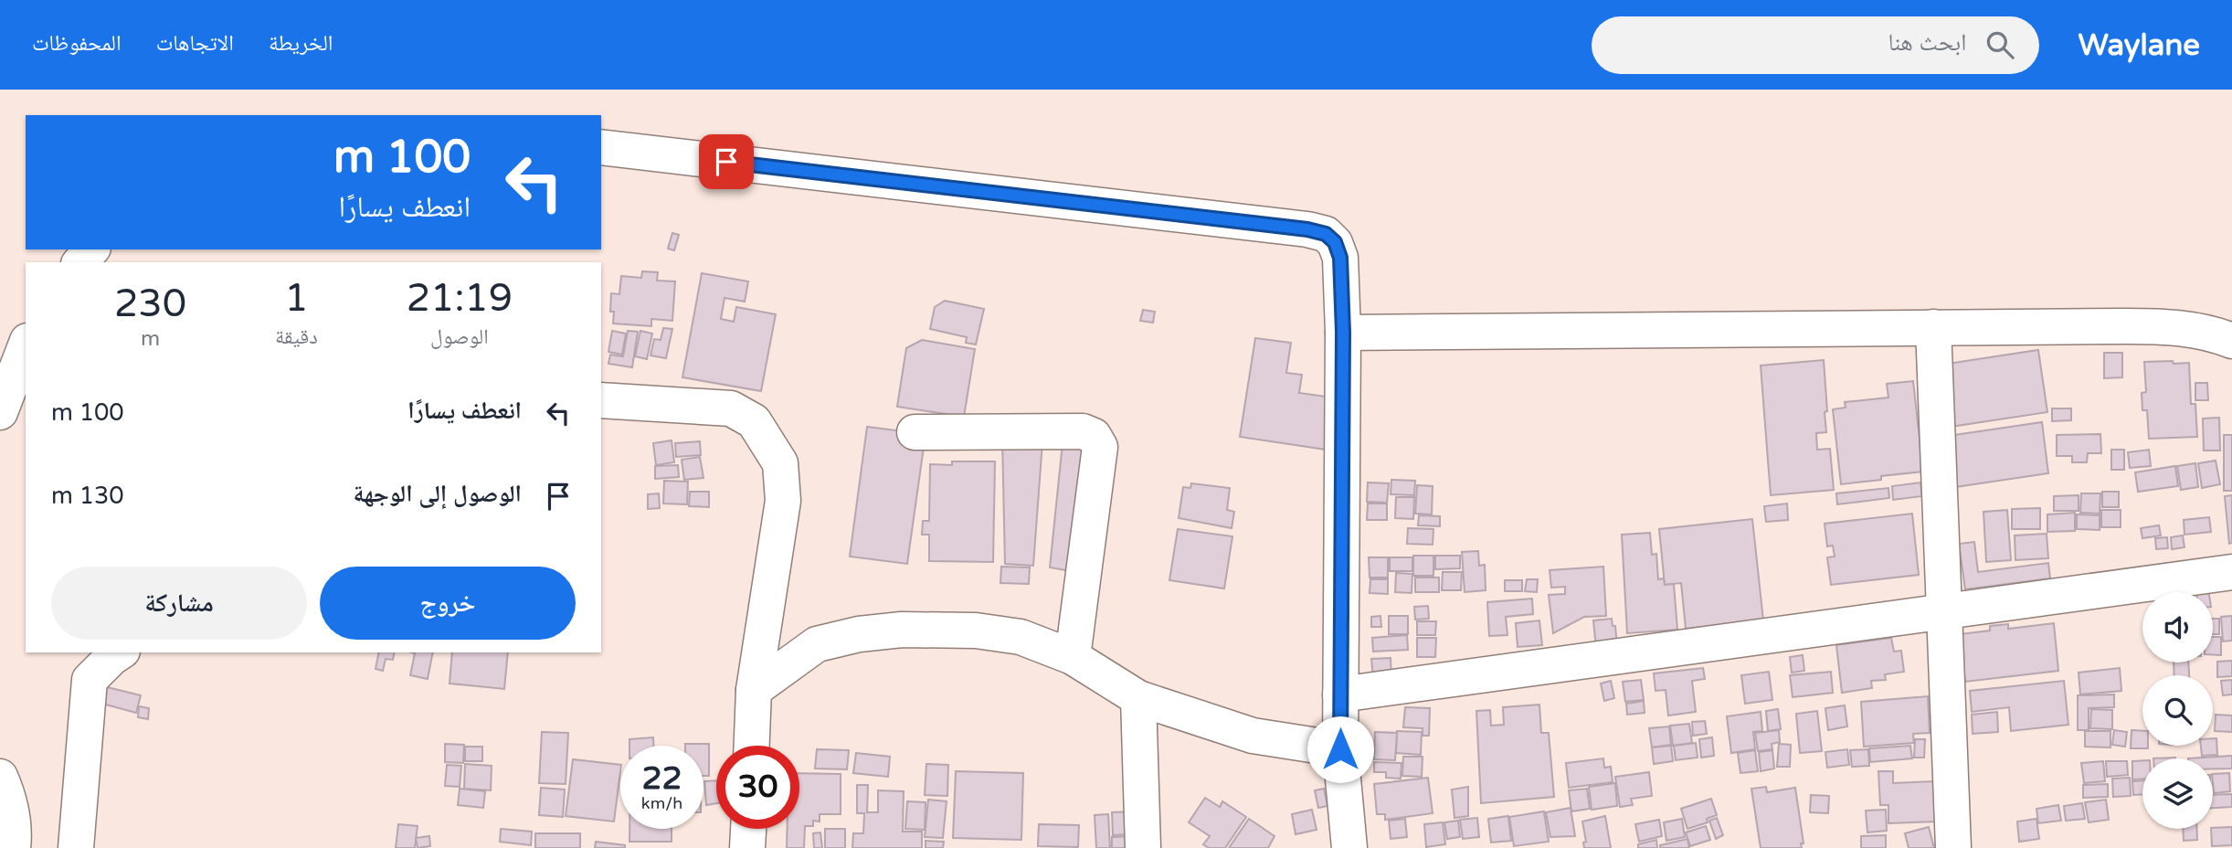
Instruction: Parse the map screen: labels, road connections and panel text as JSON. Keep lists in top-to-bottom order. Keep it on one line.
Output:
{"page":{"header":"Waylane","search":"ابحث هنا","nav":["الخريطة","الاتجاهات","المحفوظات"],"turn":["100 m","انعطف يسارًا"],"eta":["21:19","الوصول","1","دقيقة","230","m"],"list":[{"name":"انعطف يسارًا","value":"100 m"},{"name":"الوصول إلى الوجهة","value":"130 m"}],"buttons":["خروج","مشاركة"],"speed":"22 km/h","limit":"30"}}
